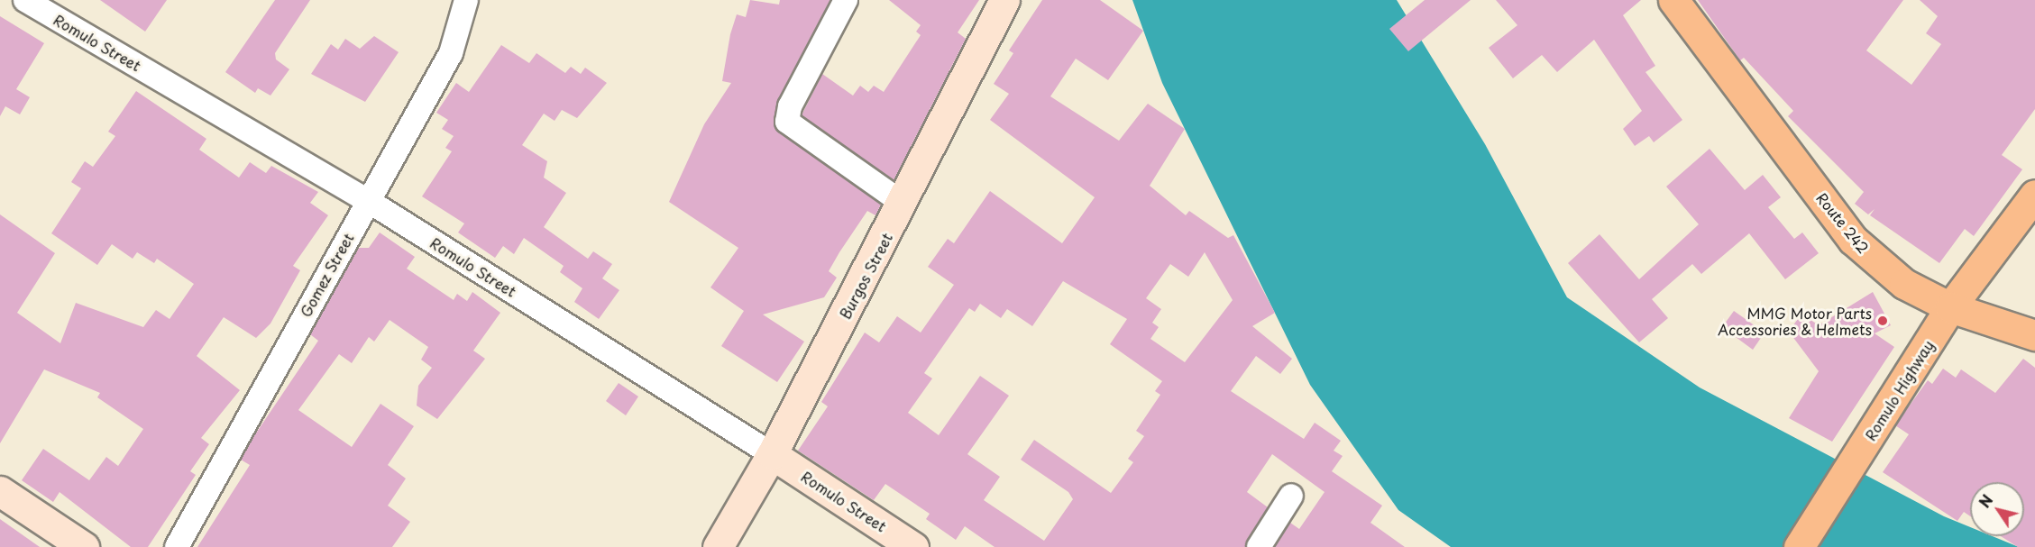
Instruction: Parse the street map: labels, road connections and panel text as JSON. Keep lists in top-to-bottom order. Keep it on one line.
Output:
{"streets":{"main road":["Route 242","Romulo Highway"],"street":["Romulo Street","Gomez Street","Burgos Street"]},"crossings":[["Romulo Street","Gomez Street"],["Romulo Street","Burgos Street"],["Route 242","Romulo Highway"]],"places":["MMG Motor Parts Accessories & Helmets"],"north":"top left"}
